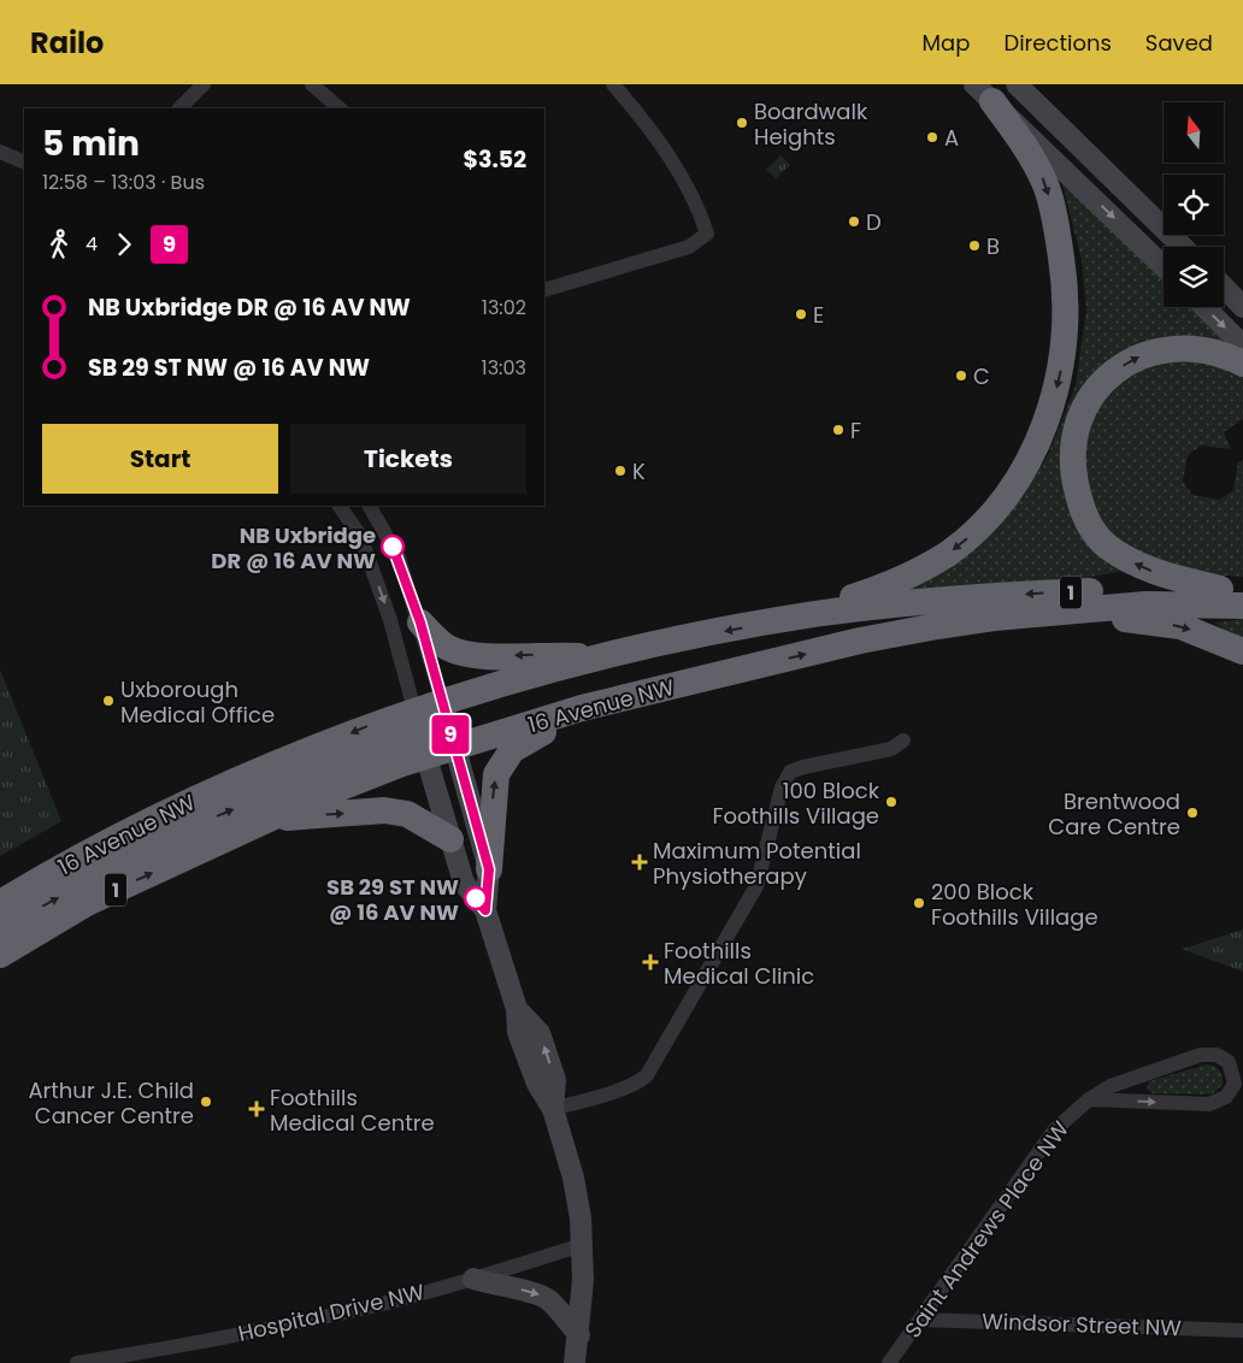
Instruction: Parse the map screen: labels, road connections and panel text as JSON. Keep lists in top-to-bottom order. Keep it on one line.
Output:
{"streets":{"highway":["1","16 Avenue NW"],"street":["Saint Andrews Place NW","Hospital Drive NW","Windsor Street NW"]},"crossings":[["Saint Andrews Place NW","Windsor Street NW"]],"places":{"other":["Boardwalk Heights","A","D","B","E","C","F","K","NB Uxbridge DR @ 16 AV NW","Uxborough Medical Office","100 Block Foothills Village","Brentwood Care Centre","SB 29 ST NW @ 16 AV NW","200 Block Foothills Village","Arthur J.E. Child Cancer Centre"],"health":["Maximum Potential Physiotherapy","Foothills Medical Clinic","Foothills Medical Centre"]},"lines":["bus line 9"],"north":"top","page":{"header":"Railo","nav":["Map","Directions","Saved"],"on_map":"9","heading":["5 min","12:58 – 13:03 · Bus","$3.52"],"legs":["4","9"],"list":[{"name":"NB Uxbridge DR @ 16 AV NW","value":"13:02"},{"name":"SB 29 ST NW @ 16 AV NW","value":"13:03"}],"buttons":["Start","Tickets"]}}
